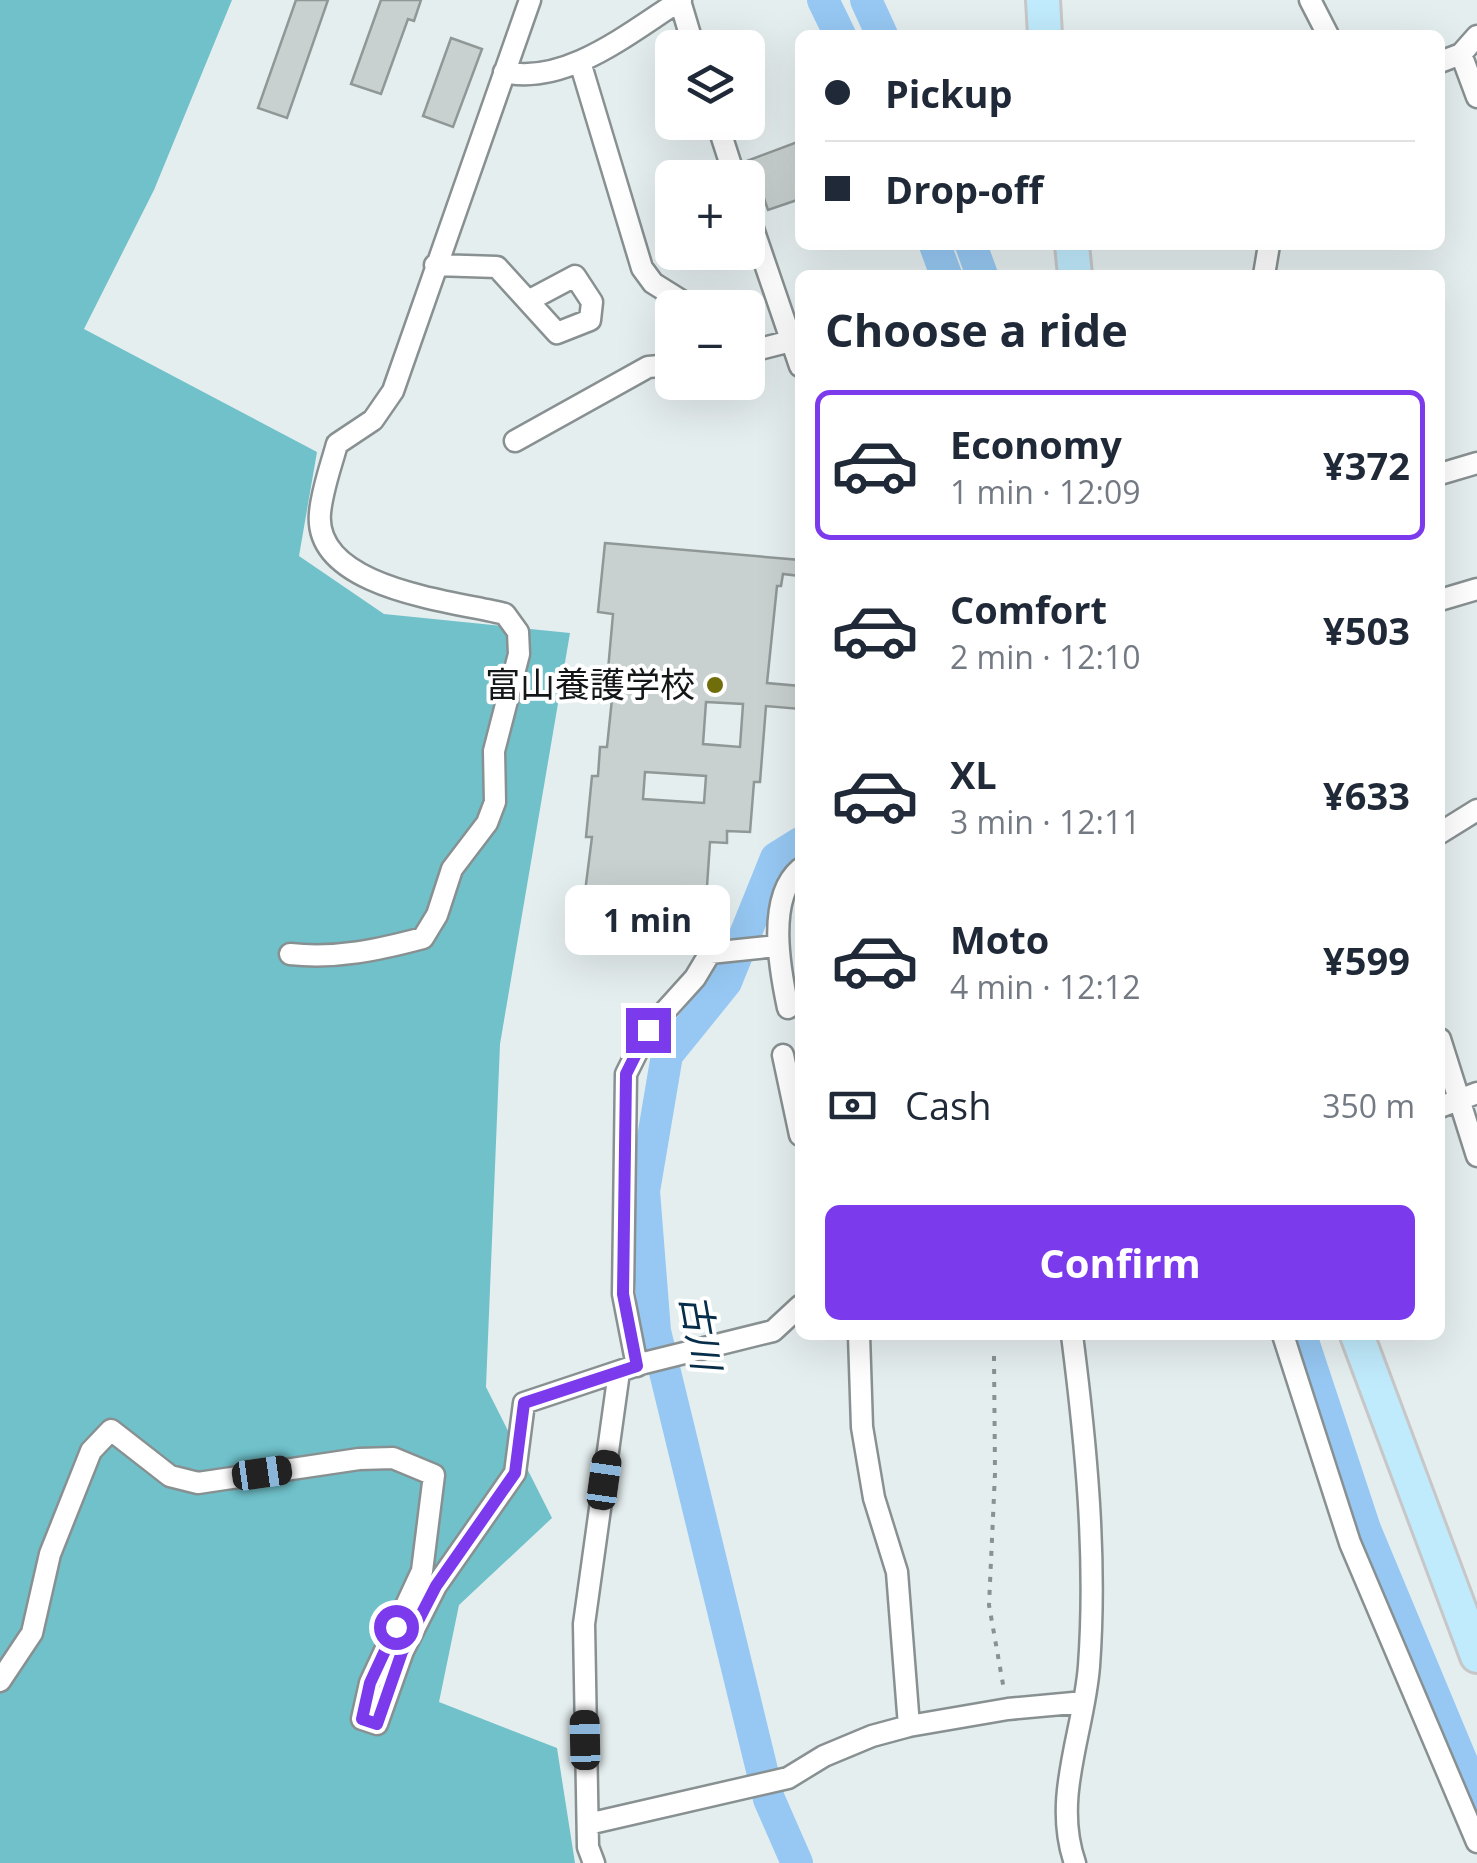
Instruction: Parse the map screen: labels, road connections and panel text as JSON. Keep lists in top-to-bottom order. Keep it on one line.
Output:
{"water":["古川"],"places":["富山養護学校"],"page":{"map_buttons":["+","−"],"banner":["Pickup","Drop-off"],"heading":"Choose a ride","list":[{"name":"Economy","note":"1 min · 12:09","value":"¥372"},{"name":"Comfort","note":"2 min · 12:10","value":"¥503"},{"name":"XL","note":"3 min · 12:11","value":"¥633"},{"name":"Moto","note":"4 min · 12:12","value":"¥599"}],"bubble":"1 min","pay":["Cash","350 m"],"buttons":"Confirm"}}
